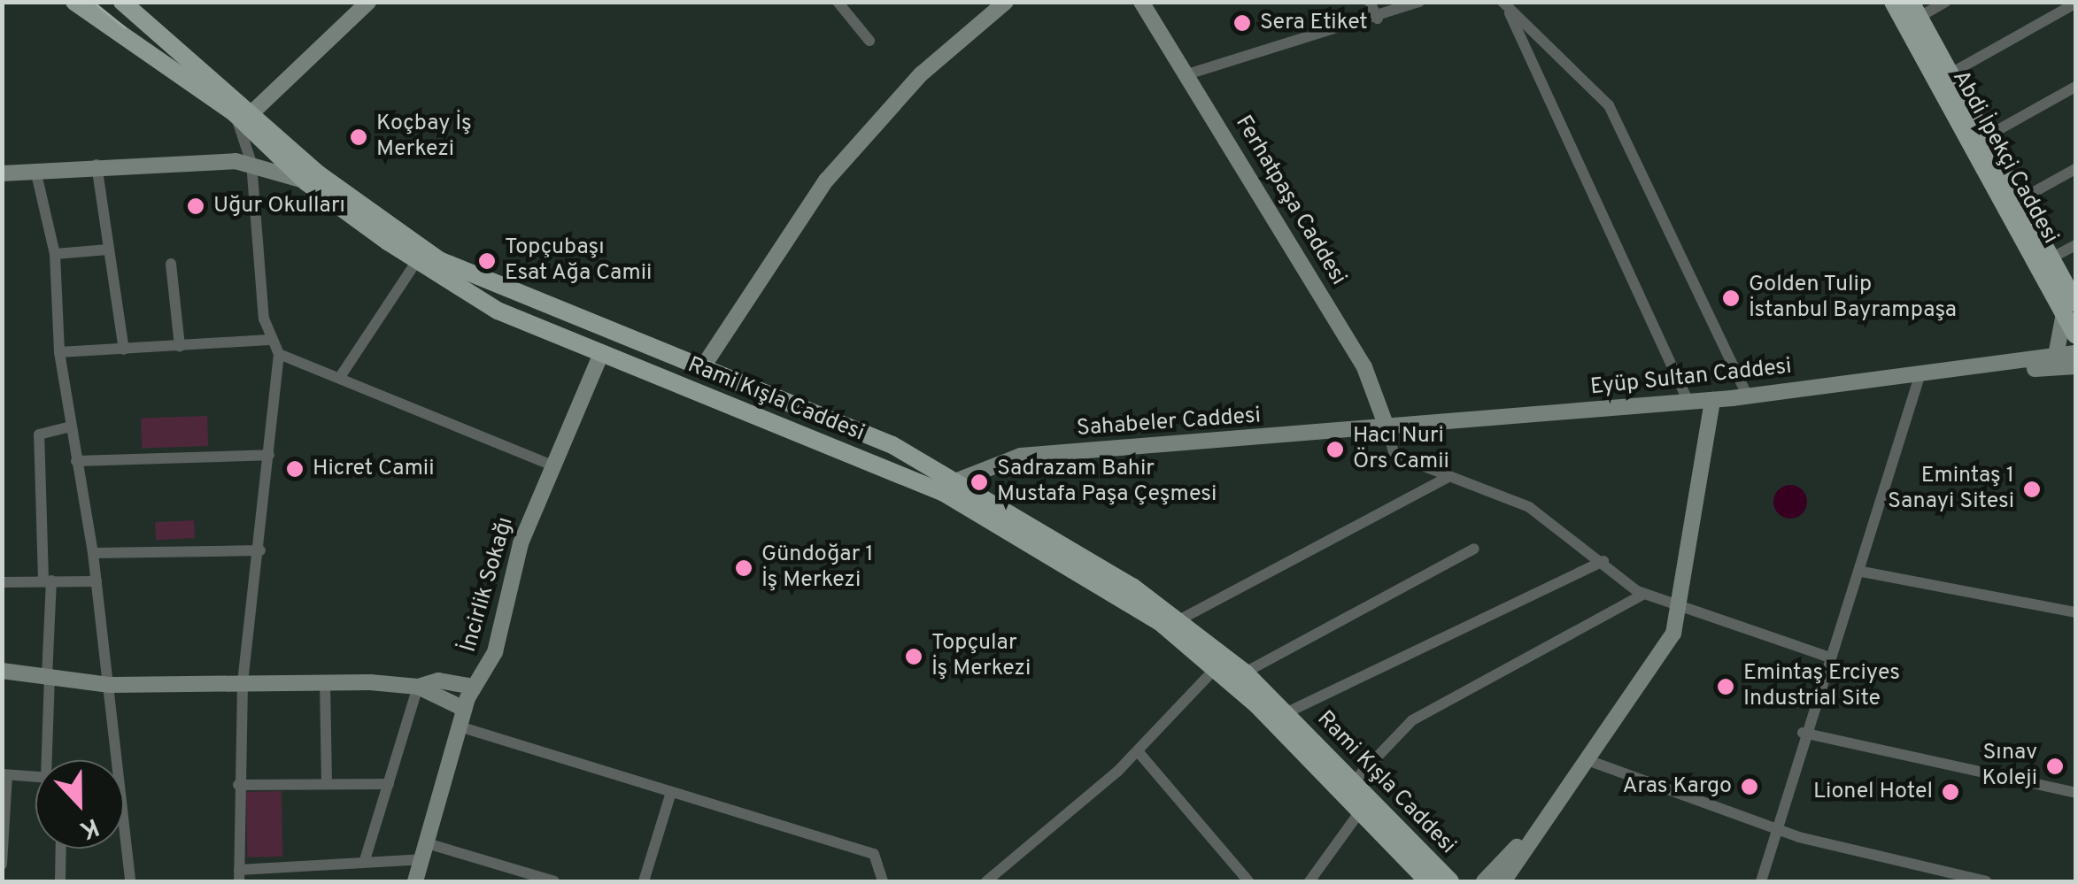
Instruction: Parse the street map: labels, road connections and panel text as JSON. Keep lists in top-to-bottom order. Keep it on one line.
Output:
{"streets":{"main road":["Abdi İpekçi Caddesi","Rami Kışla Caddesi"],"street":["Ferhatpaşa Caddesi","Eyüp Sultan Caddesi","Sahabeler Caddesi","İncirlik Sokağı"]},"crossings":[["Ferhatpaşa Caddesi","Eyüp Sultan Caddesi"],["Ferhatpaşa Caddesi","Sahabeler Caddesi"],["Eyüp Sultan Caddesi","Sahabeler Caddesi"],["Rami Kışla Caddesi","Sahabeler Caddesi"],["Rami Kışla Caddesi","İncirlik Sokağı"]],"places":["Sera Etiket","Koçbay İş Merkezi","Uğur Okulları","Topçubaşı Esat Ağa Camii","Golden Tulip İstanbul Bayrampaşa","Hacı Nuri Örs Camii","Hicret Camii","Sadrazam Bahir Mustafa Paşa Çeşmesi","Emintaş 1 Sanayi Sitesi","Gündoğar 1 İş Merkezi","Topçular İş Merkezi","Emintaş Erciyes Industrial Site","Sınav Koleji","Aras Kargo","Lionel Hotel"],"north":"bottom"}
